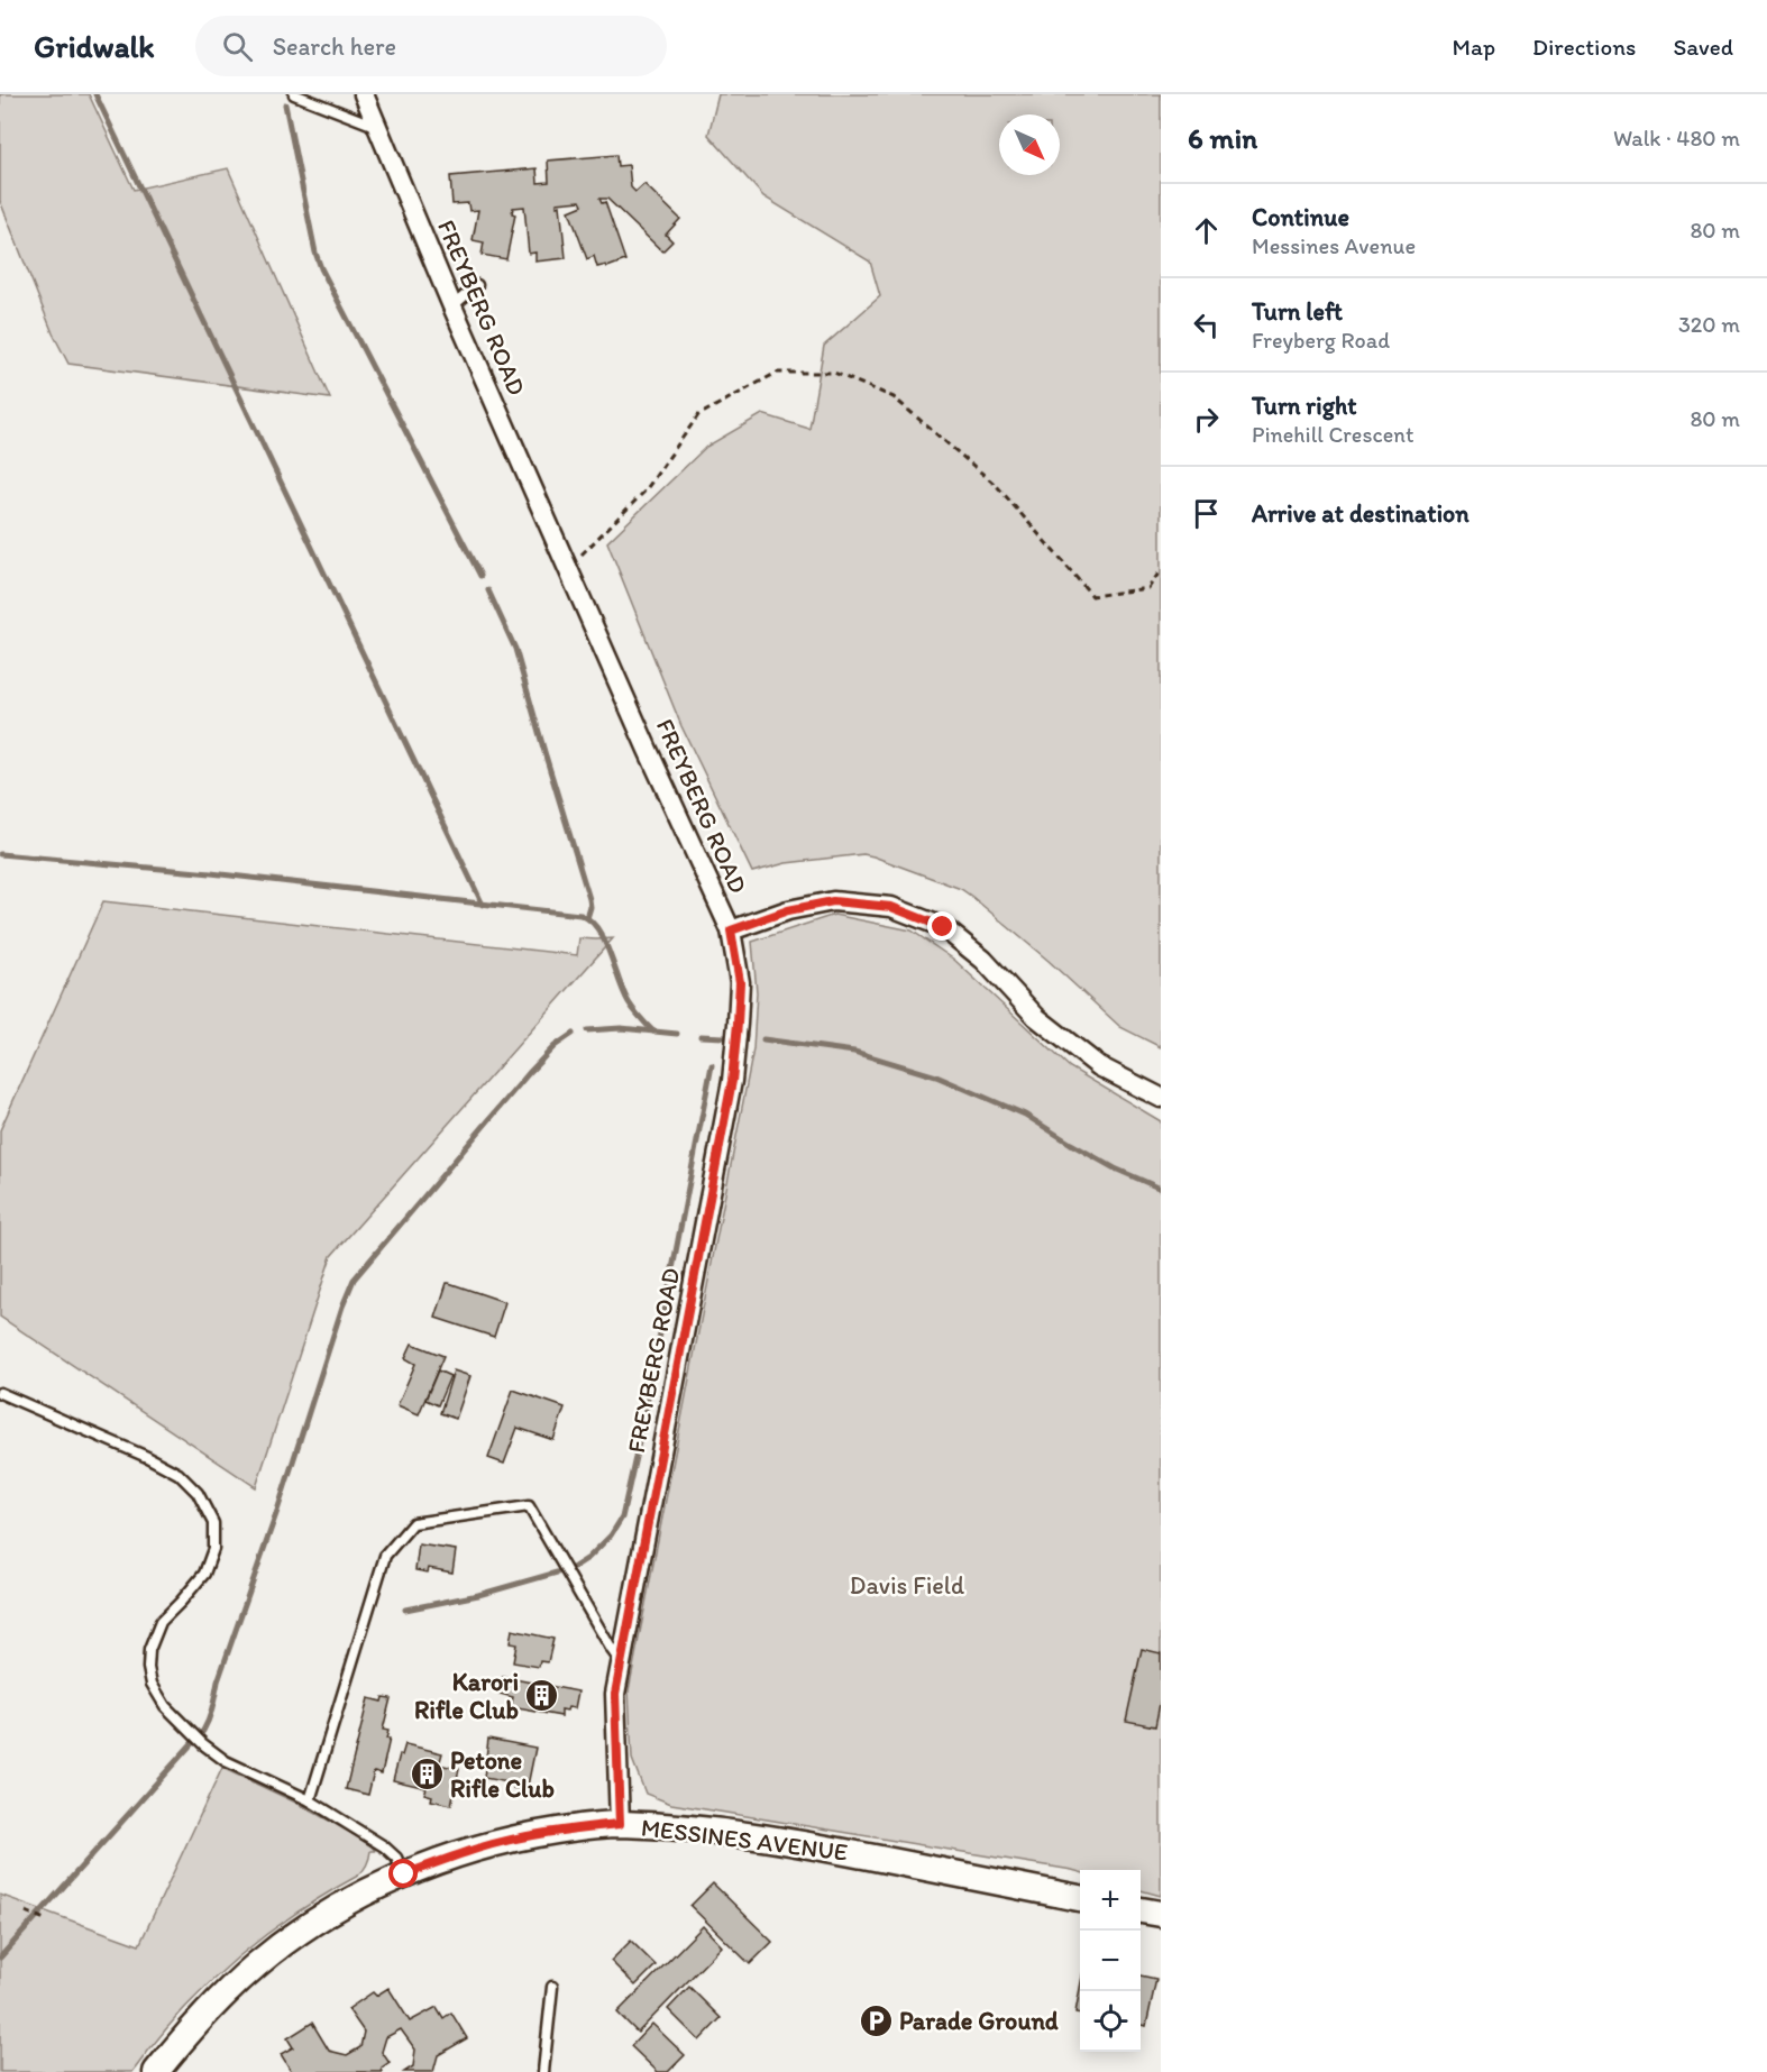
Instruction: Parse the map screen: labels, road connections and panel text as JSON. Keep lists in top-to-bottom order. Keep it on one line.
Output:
{"streets":{"street":["FREYBERG ROAD","MESSINES AVENUE"]},"crossings":[["FREYBERG ROAD","MESSINES AVENUE"]],"parks":["Davis Field"],"places":{"building":["Karori Rifle Club","Petone Rifle Club"],"parking":["Parade Ground"]},"north":"bottom right","page":{"header":"Gridwalk","search":"Search here","nav":["Map","Directions","Saved"],"heading":["6 min","Walk · 480 m"],"list":[["Continue","Messines Avenue","80 m"],["Turn left","Freyberg Road","320 m"],["Turn right","Pinehill Crescent","80 m"],"Arrive at destination"],"map_buttons":["+","−"]}}
